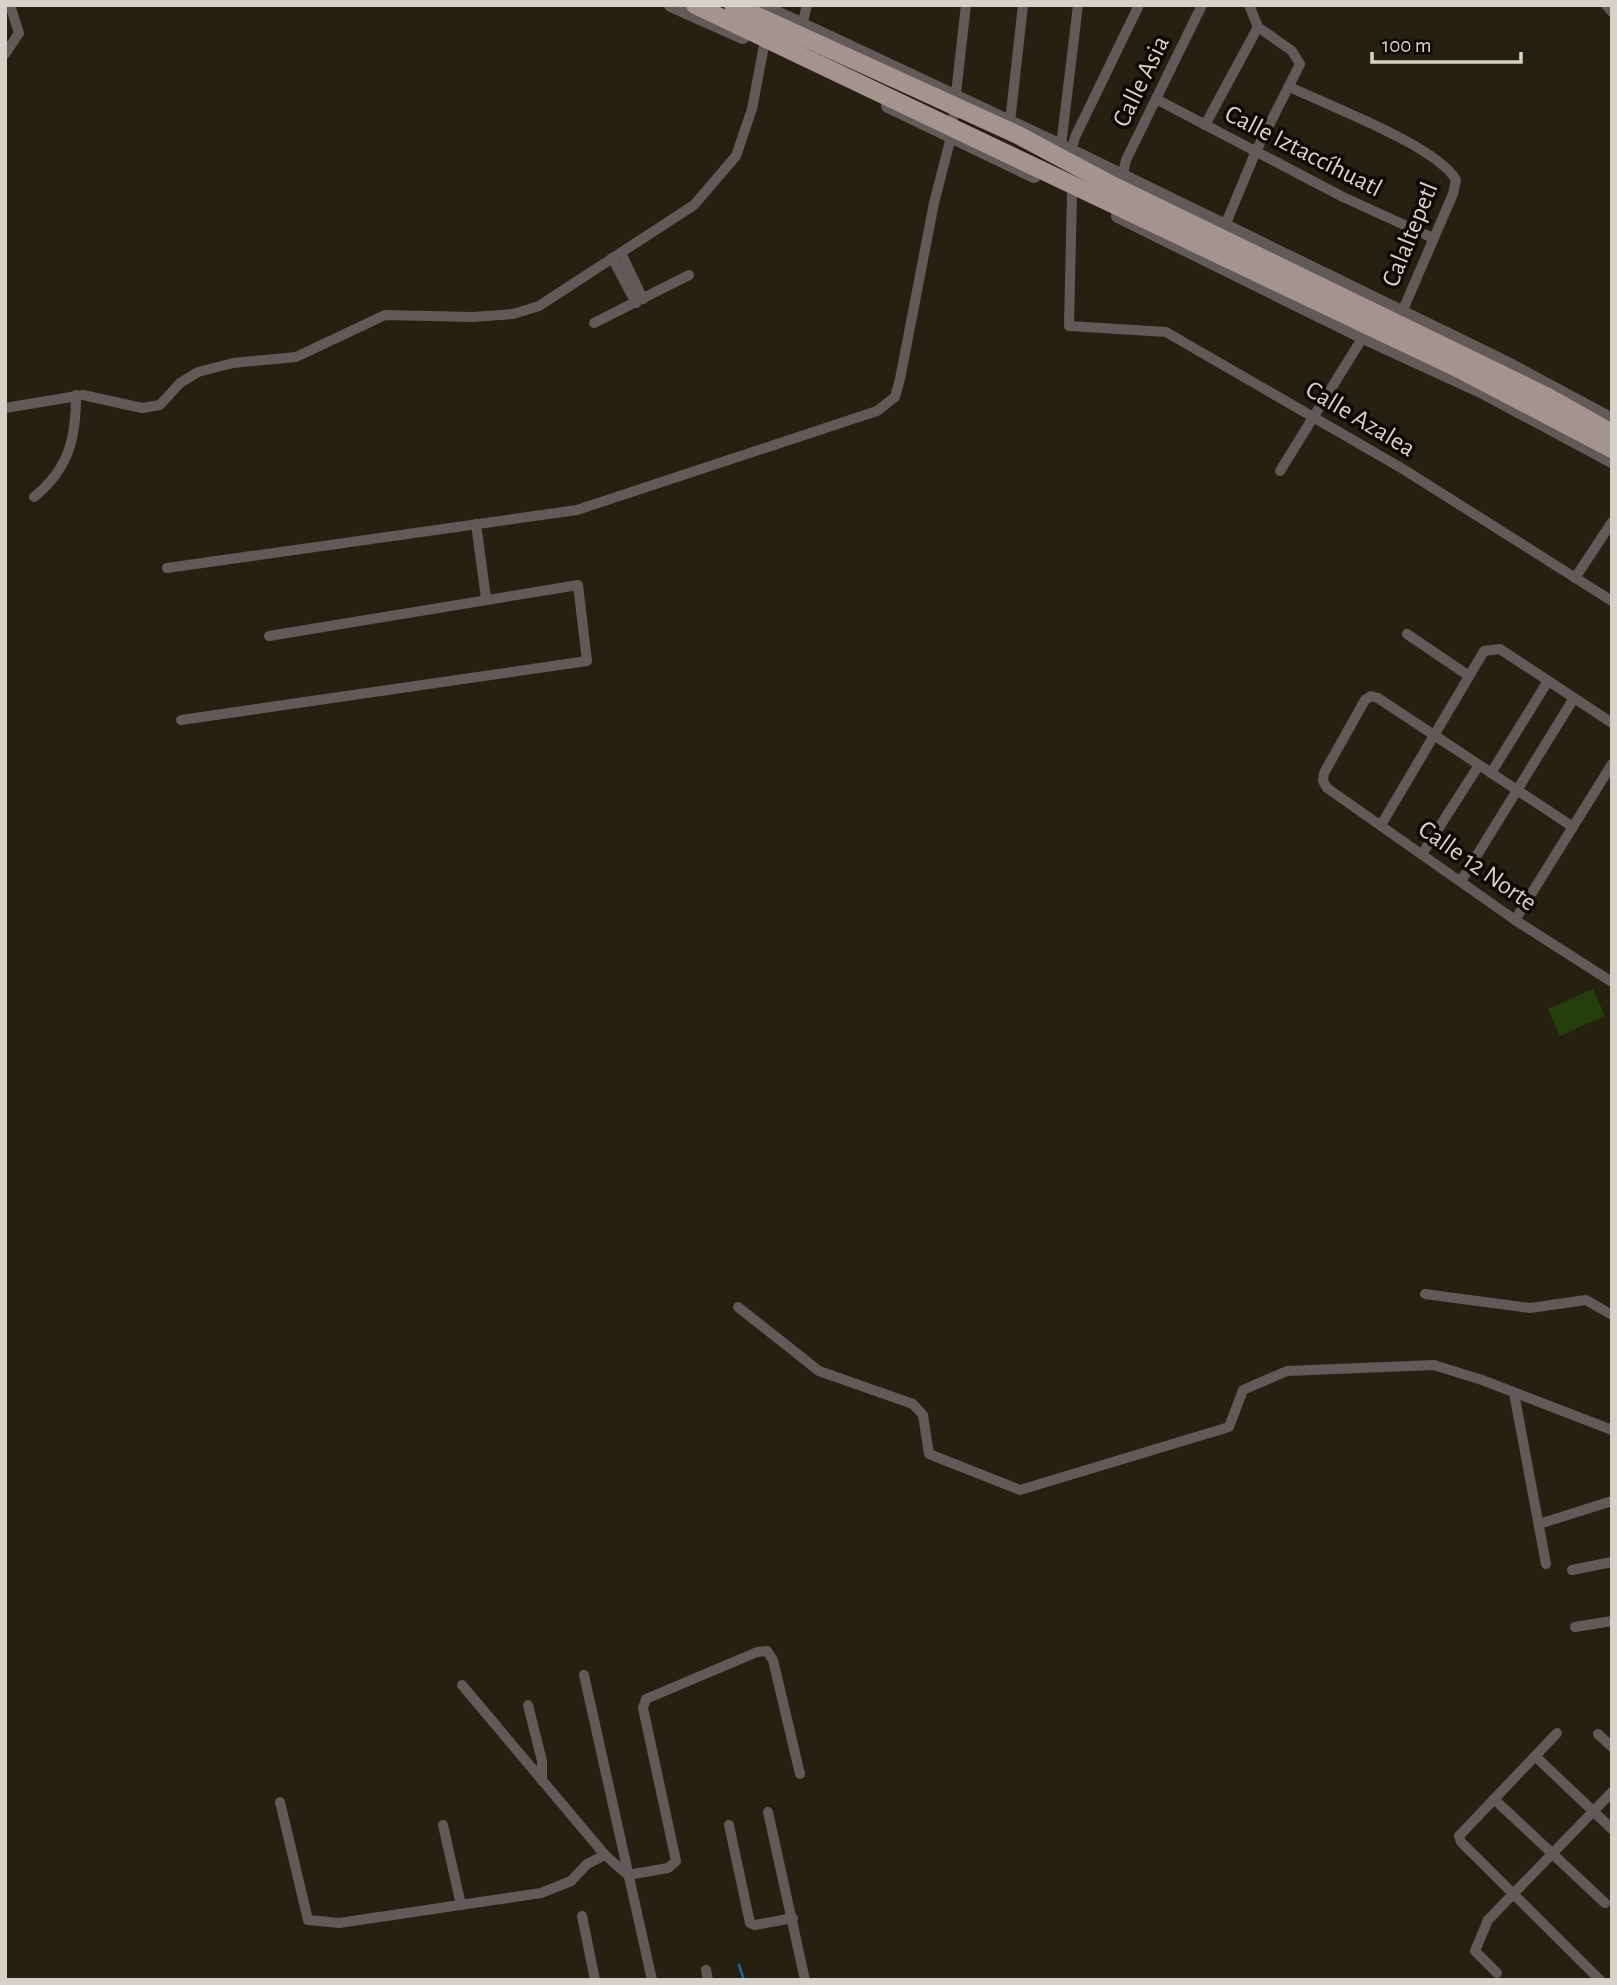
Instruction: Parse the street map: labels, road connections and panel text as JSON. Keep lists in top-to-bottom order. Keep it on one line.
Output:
{"streets":{"street":["Calle Asia","Calle Iztaccíhuatl","Calaltepetl","Calle Azalea","Calle 12 Norte"]},"crossings":[["Calle Asia","Calle Iztaccíhuatl"],["Calle Iztaccíhuatl","Calaltepetl"]],"scale_bar":"100 m"}
